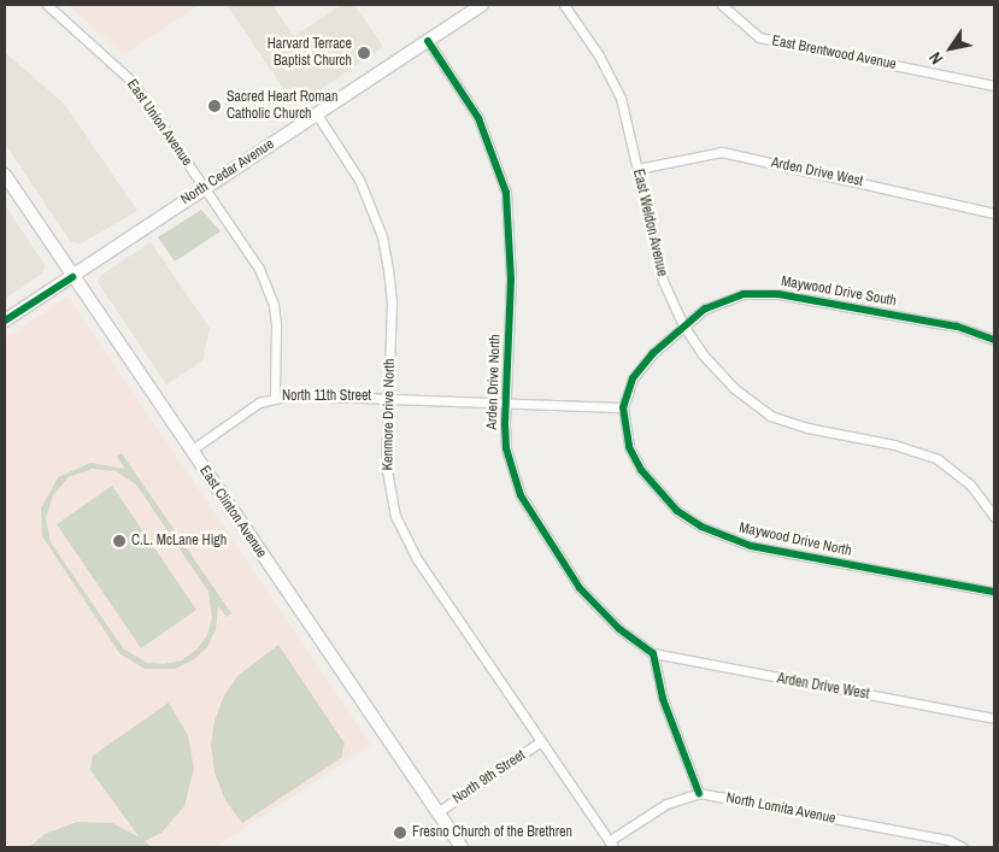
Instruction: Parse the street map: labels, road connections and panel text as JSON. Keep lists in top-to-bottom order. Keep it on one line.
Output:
{"streets":{"main road":["North Cedar Avenue","East Clinton Avenue"],"street":["East Brentwood Avenue","East Union Avenue","Arden Drive West","East Weldon Avenue","Maywood Drive South","Arden Drive North","North 11th Street","Kenmore Drive North","Maywood Drive North","North 9th Street","North Lomita Avenue"]},"crossings":[["East Union Avenue","North Cedar Avenue"],["East Union Avenue","North 11th Street"],["North Cedar Avenue","Arden Drive North"],["North Cedar Avenue","Kenmore Drive North"],["North Cedar Avenue","East Clinton Avenue"],["Arden Drive West","East Weldon Avenue"],["Arden Drive West","Arden Drive North"],["East Weldon Avenue","Maywood Drive South"],["Arden Drive North","North 11th Street"],["North 11th Street","Kenmore Drive North"],["North 11th Street","East Clinton Avenue"],["North 11th Street","Maywood Drive North"],["Kenmore Drive North","North 9th Street"],["Kenmore Drive North","North Lomita Avenue"],["East Clinton Avenue","North 9th Street"]],"places":["Harvard Terrace Baptist Church","Sacred Heart Roman Catholic Church","C.L. McLane High","Fresno Church of the Brethren"],"north":"bottom left"}
